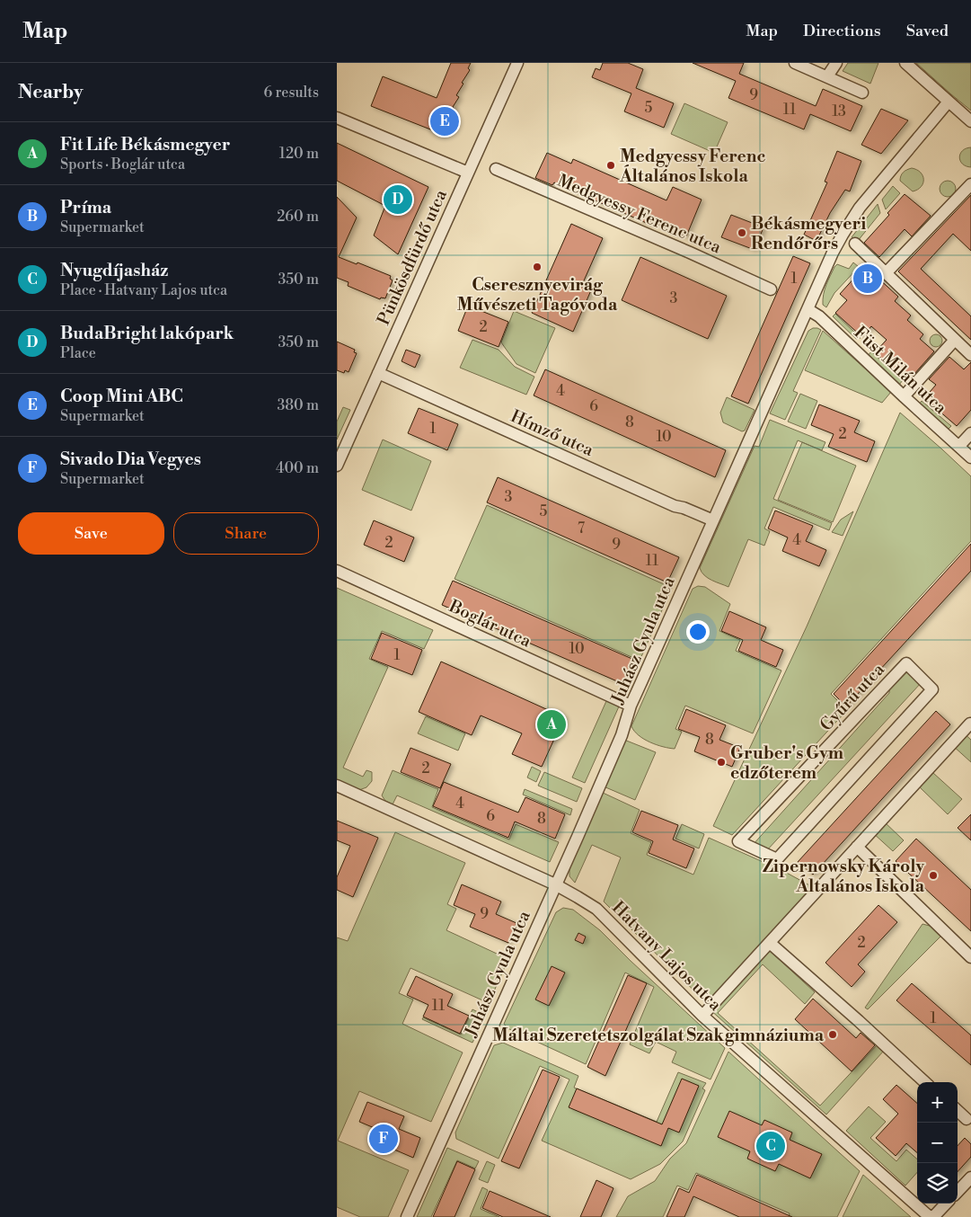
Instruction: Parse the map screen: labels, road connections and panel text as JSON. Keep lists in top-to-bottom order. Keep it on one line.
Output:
{"streets":{"street":["Medgyessy Ferenc utca","Pünkösdfürdő utca","Füst Milán utca","Hímző utca","Boglár utca","Juhász Gyula utca","Gyűrű utca","Hatvany Lajos utca"]},"crossings":[["Pünkösdfürdő utca","Hímző utca"],["Füst Milán utca","Juhász Gyula utca"],["Hímző utca","Juhász Gyula utca"],["Boglár utca","Juhász Gyula utca"],["Juhász Gyula utca","Hatvany Lajos utca"]],"places":["Medgyessy Ferenc Általános Iskola","Békásmegyeri Rendőrőrs","Cseresznyevirág Művészeti Tagóvoda","Gruber's Gym edzőterem","Zipernowsky Károly Általános Iskola","Máltai Szeretetszolgálat Szakgimnáziuma"],"house_numbers":["9","5","11","13","1","3","2","4","6","8","1","2","10","3","5","7","4","2","9","11","10","1","8","2","4","6","8","9","2","11","1"],"page":{"header":"Map","nav":["Map","Directions","Saved"],"heading":["Nearby","6 results"],"pins":["E","D","B","A","F","C"],"list":[{"mark":"A","name":"Fit Life Békásmegyer","note":"Sports · Boglár utca","value":"120 m"},{"mark":"B","name":"Príma","note":"Supermarket","value":"260 m"},{"mark":"C","name":"Nyugdíjasház","note":"Place · Hatvany Lajos utca","value":"350 m"},{"mark":"D","name":"BudaBright lakópark","note":"Place","value":"350 m"},{"mark":"E","name":"Coop Mini ABC","note":"Supermarket","value":"380 m"},{"mark":"F","name":"Sivado Dia Vegyes","note":"Supermarket","value":"400 m"}],"buttons":["Save","Share"],"map_buttons":["+","−"]}}
